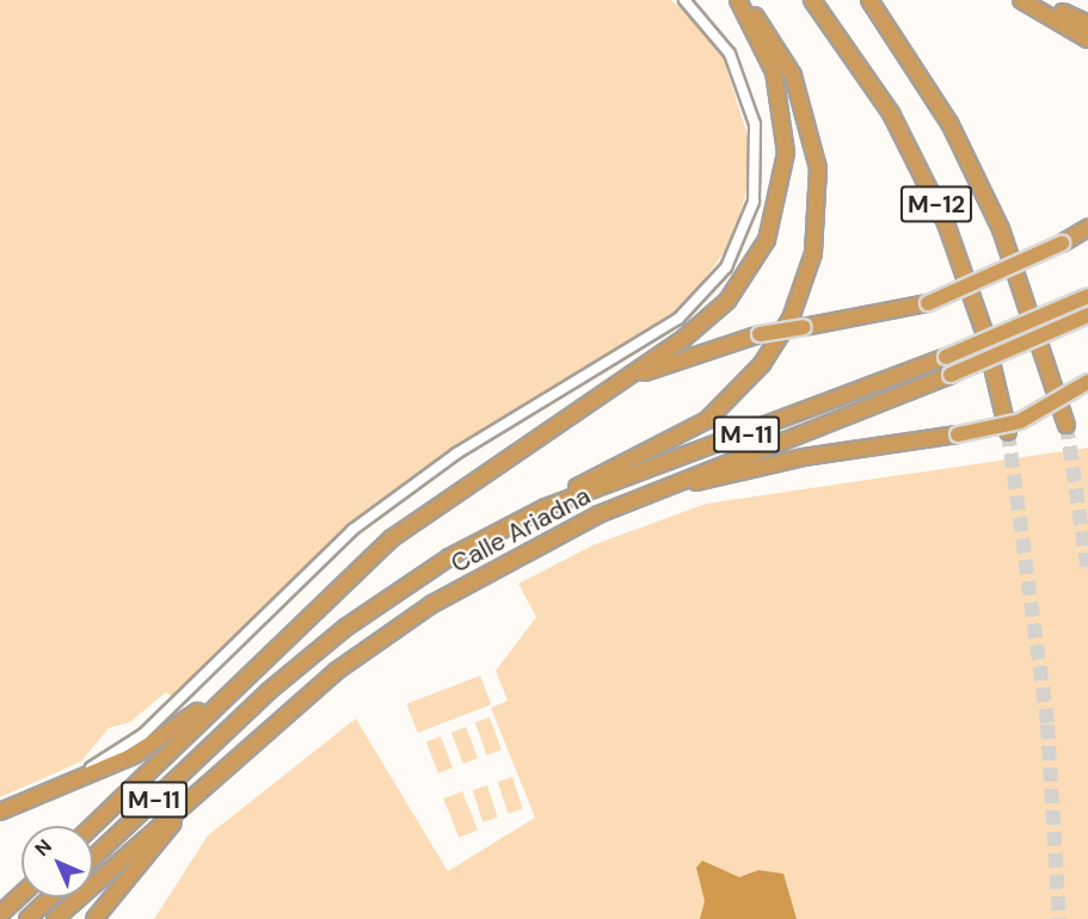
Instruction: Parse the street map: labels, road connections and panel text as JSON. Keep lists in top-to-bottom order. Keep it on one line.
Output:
{"streets":{"highway":["M-12","M-11","Calle Ariadna"]},"north":"top left"}
